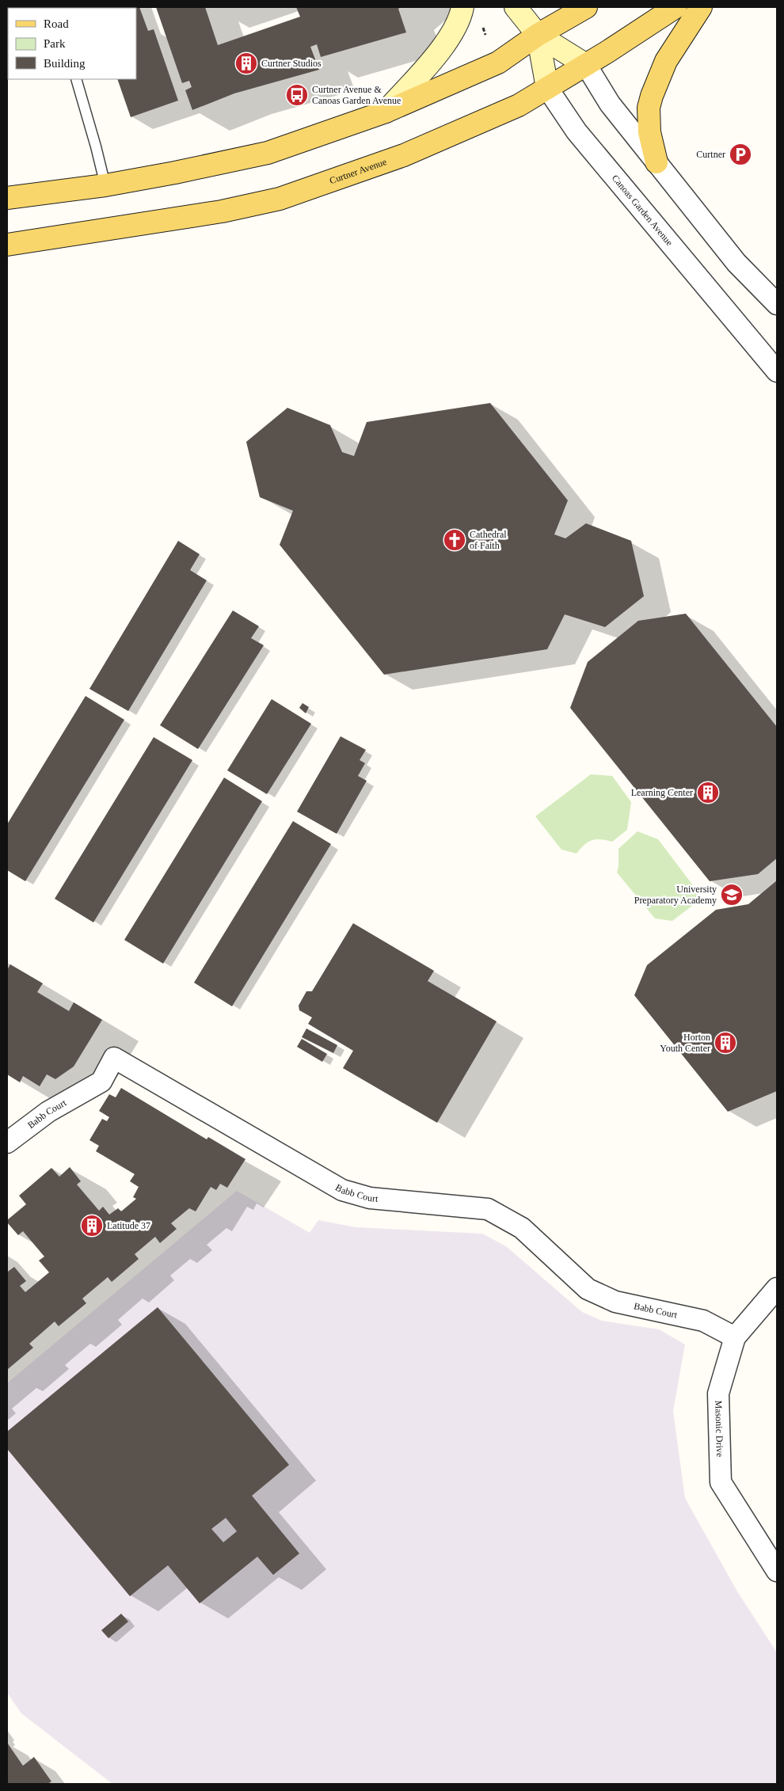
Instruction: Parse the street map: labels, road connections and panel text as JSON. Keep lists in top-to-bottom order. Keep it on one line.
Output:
{"streets":{"main road":["Curtner Avenue"],"street":["Canoas Garden Avenue","Babb Court","Masonic Drive"]},"crossings":[["Curtner Avenue","Canoas Garden Avenue"],["Babb Court","Masonic Drive"]],"places":{"building":["Curtner Studios","Learning Center","Horton Youth Center","Latitude 37"],"bus stop":["Curtner Avenue & Canoas Garden Avenue"],"parking":["Curtner"],"church":["Cathedral of Faith"],"school or university":["University Preparatory Academy"]},"legend":["Road","Park","Building"]}
